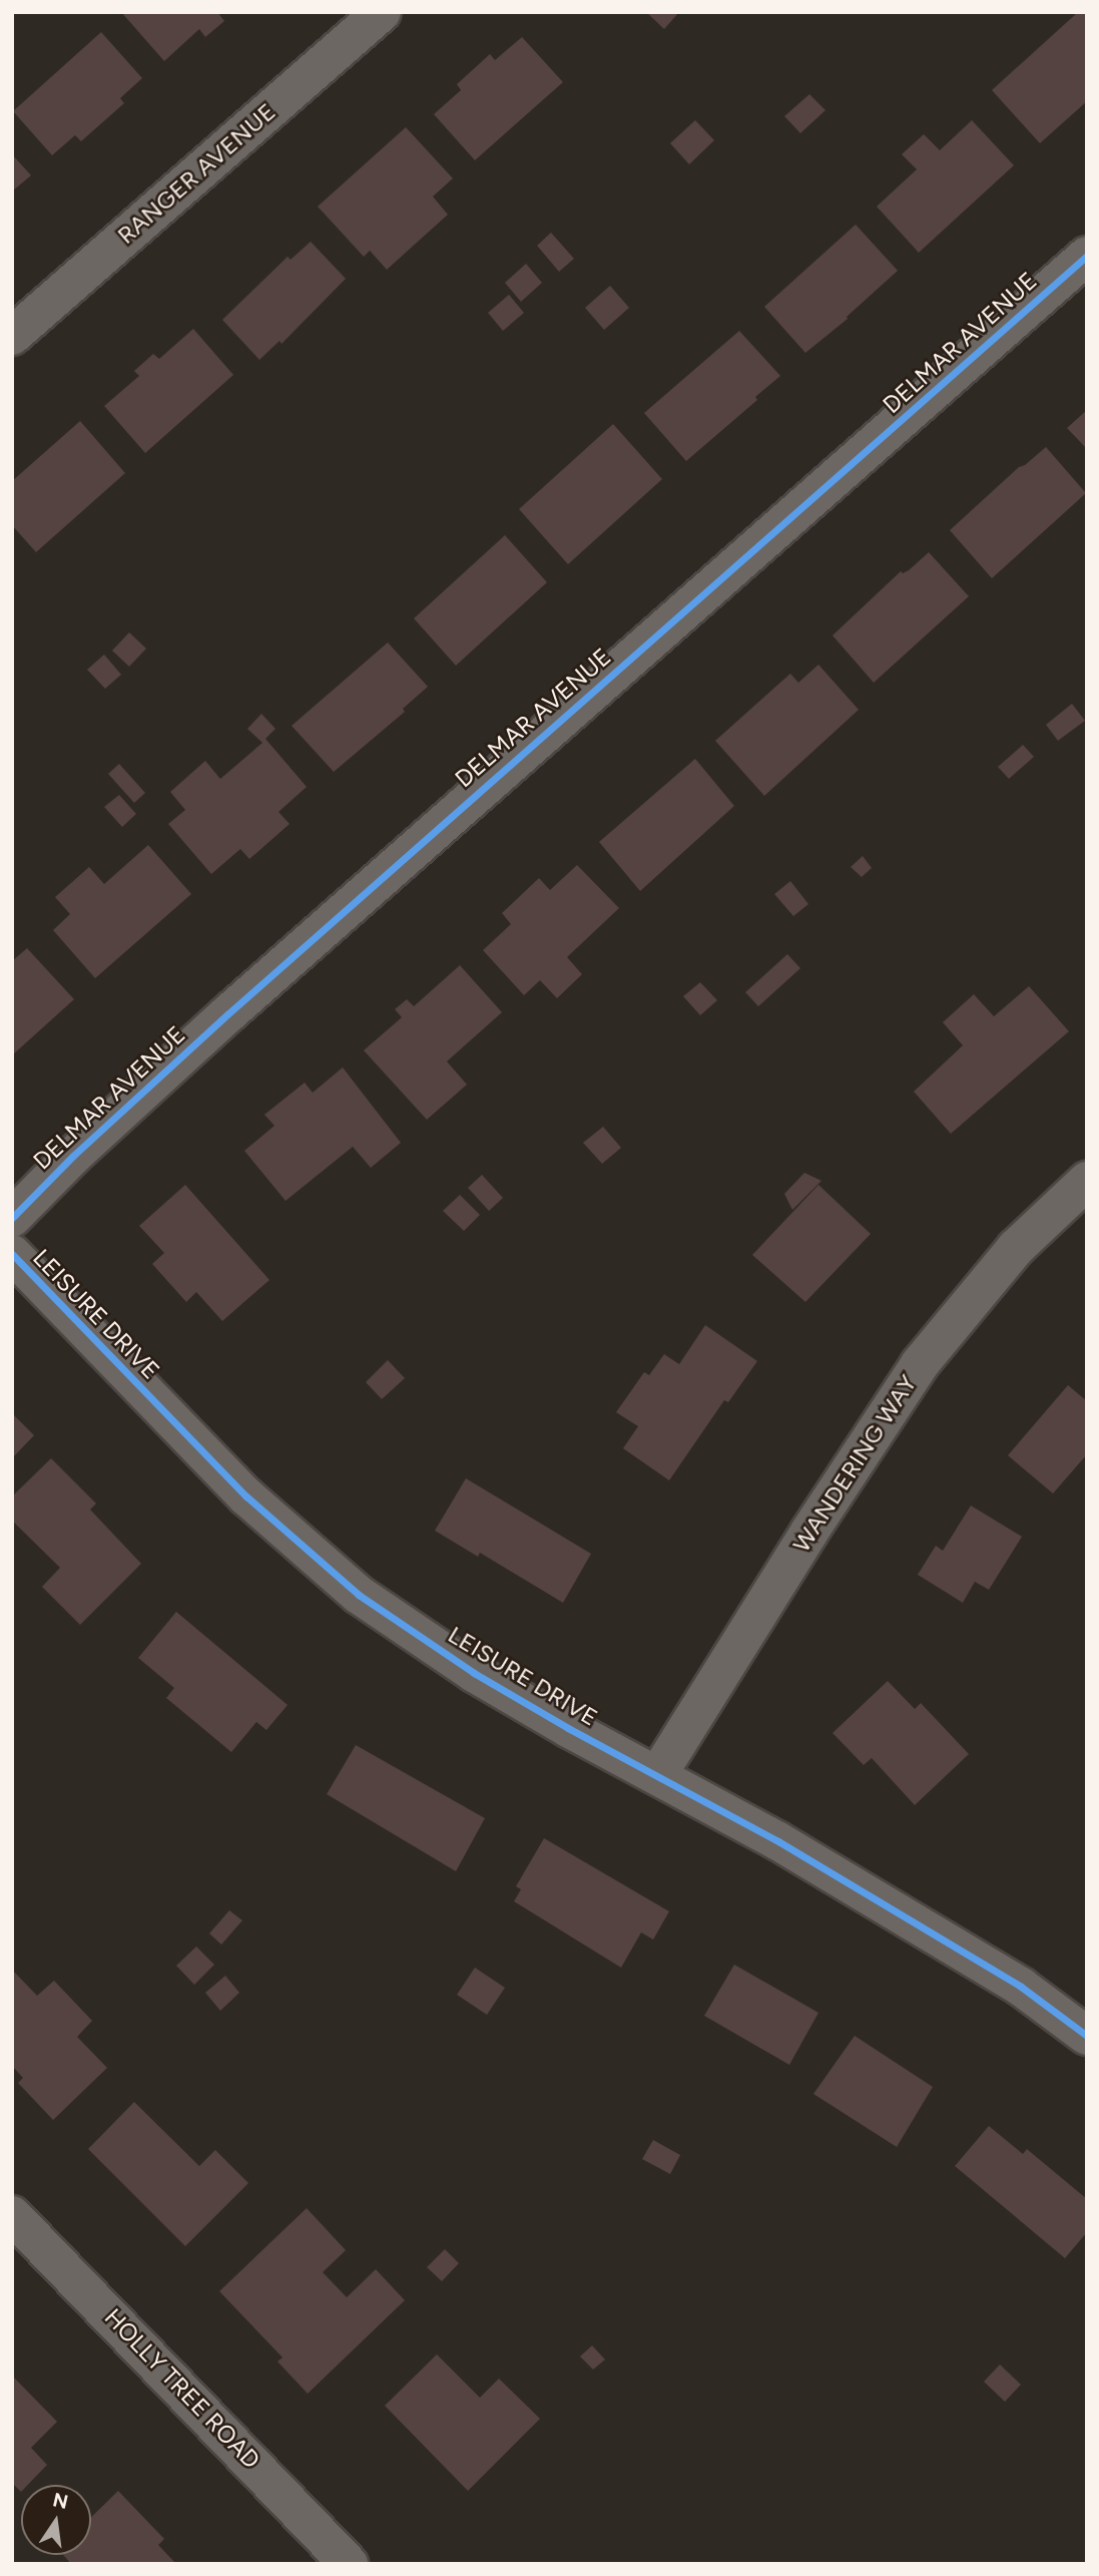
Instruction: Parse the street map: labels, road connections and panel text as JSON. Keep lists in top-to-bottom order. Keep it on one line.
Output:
{"streets":{"street":["RANGER AVENUE","DELMAR AVENUE","LEISURE DRIVE","WANDERING WAY","HOLLY TREE ROAD"]},"crossings":[["LEISURE DRIVE","WANDERING WAY"]],"north":"top"}
